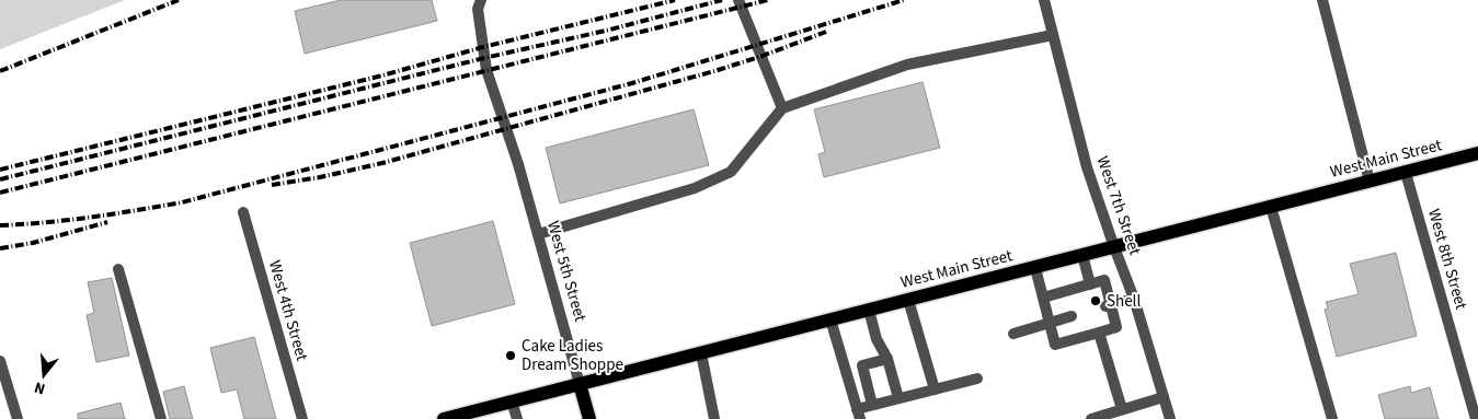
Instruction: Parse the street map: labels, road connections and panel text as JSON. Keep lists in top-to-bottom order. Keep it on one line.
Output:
{"streets":{"main road":["West Main Street","West 5th Street"],"street":["West 7th Street","West 8th Street","West 4th Street"]},"crossings":[["West Main Street","West 7th Street"],["West Main Street","West 8th Street"],["West Main Street","West 5th Street"]],"places":["Shell","Cake Ladies Dream Shoppe"],"north":"bottom"}
